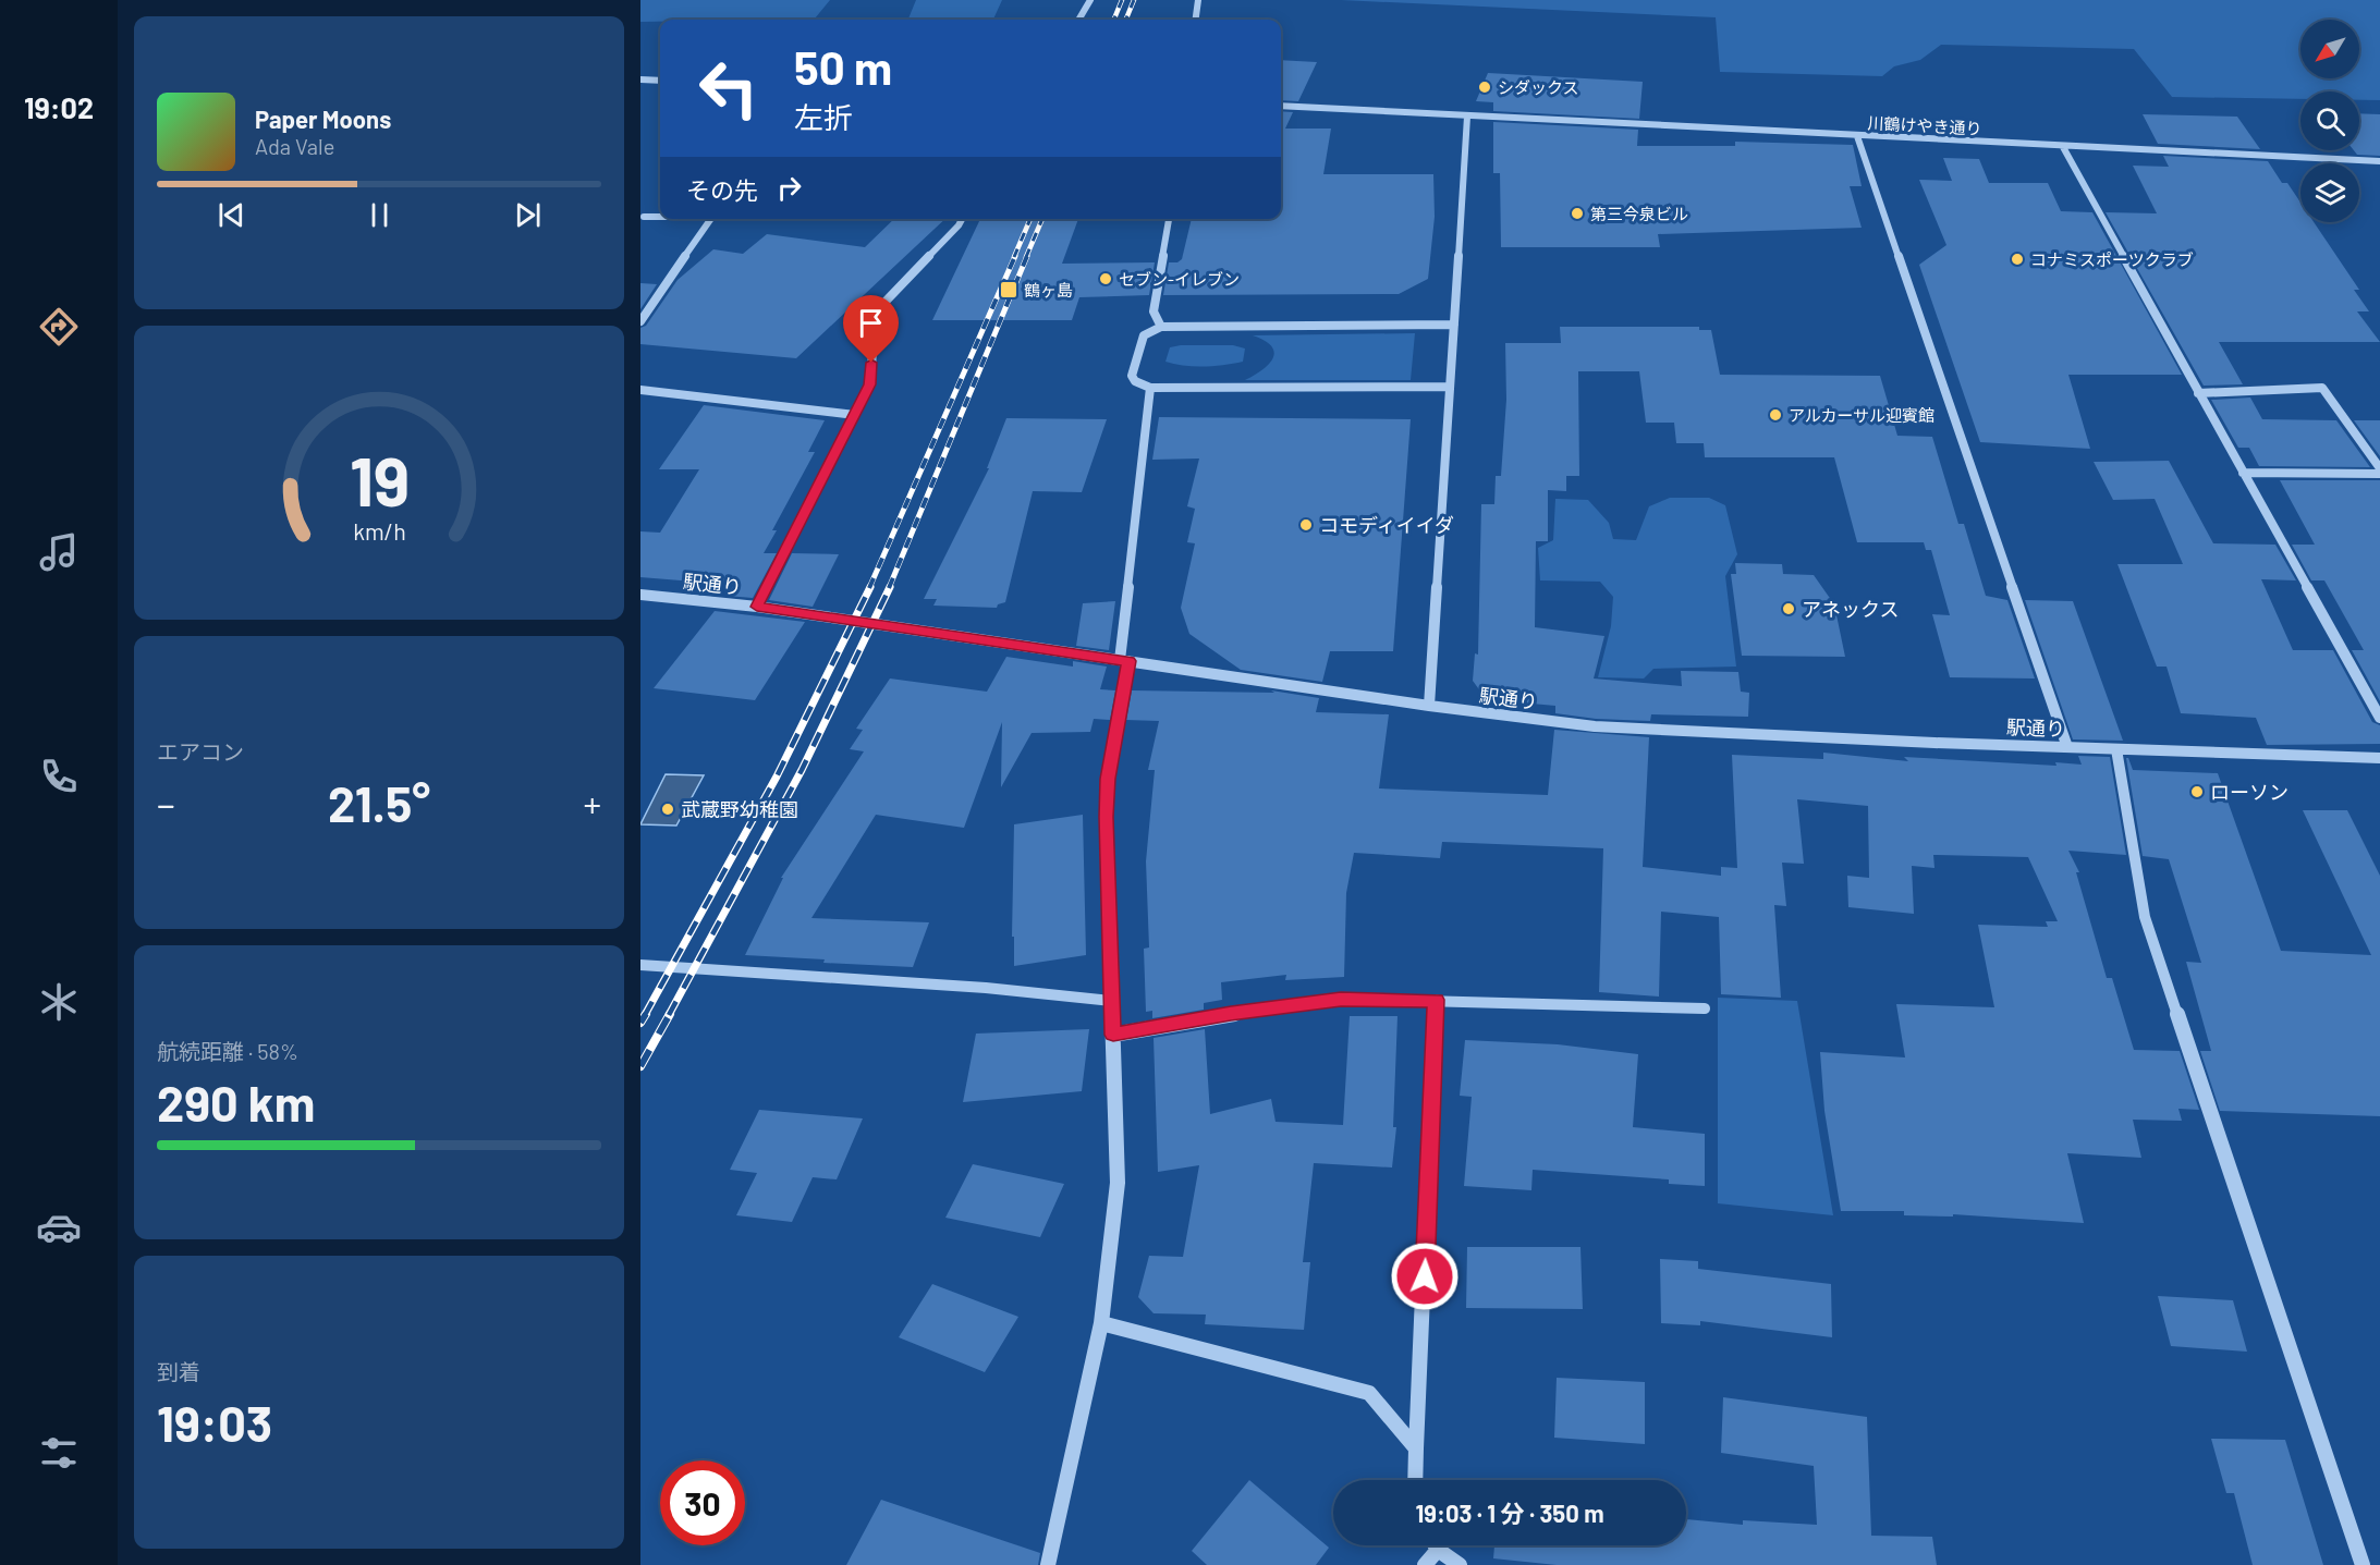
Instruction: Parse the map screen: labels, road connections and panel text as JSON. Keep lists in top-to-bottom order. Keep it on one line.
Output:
{"streets":{"street":["川鶴けやき通り","駅通り"]},"places":{"other":["シダックス","第三今泉ビル","コナミスポーツクラブ","セブン-イレブン","アルカーサル迎賓館","コモディイイダ","アネックス","ローソン","武蔵野幼稚園"],"transit":["鶴ヶ島"]},"north":"bottom left","page":{"tabs":"19:02","turn":["50 m","左折"],"song":["Paper Moons","Ada Vale"],"then":"その先","tile":["エアコン",["航続距離 · 58%","290 km"],["到着","19:03"]],"heat":["−","21.5°","+"],"limit":"30","trip":"19:03 · 1 分 · 350 m","gauge":["19","km/h"]}}
